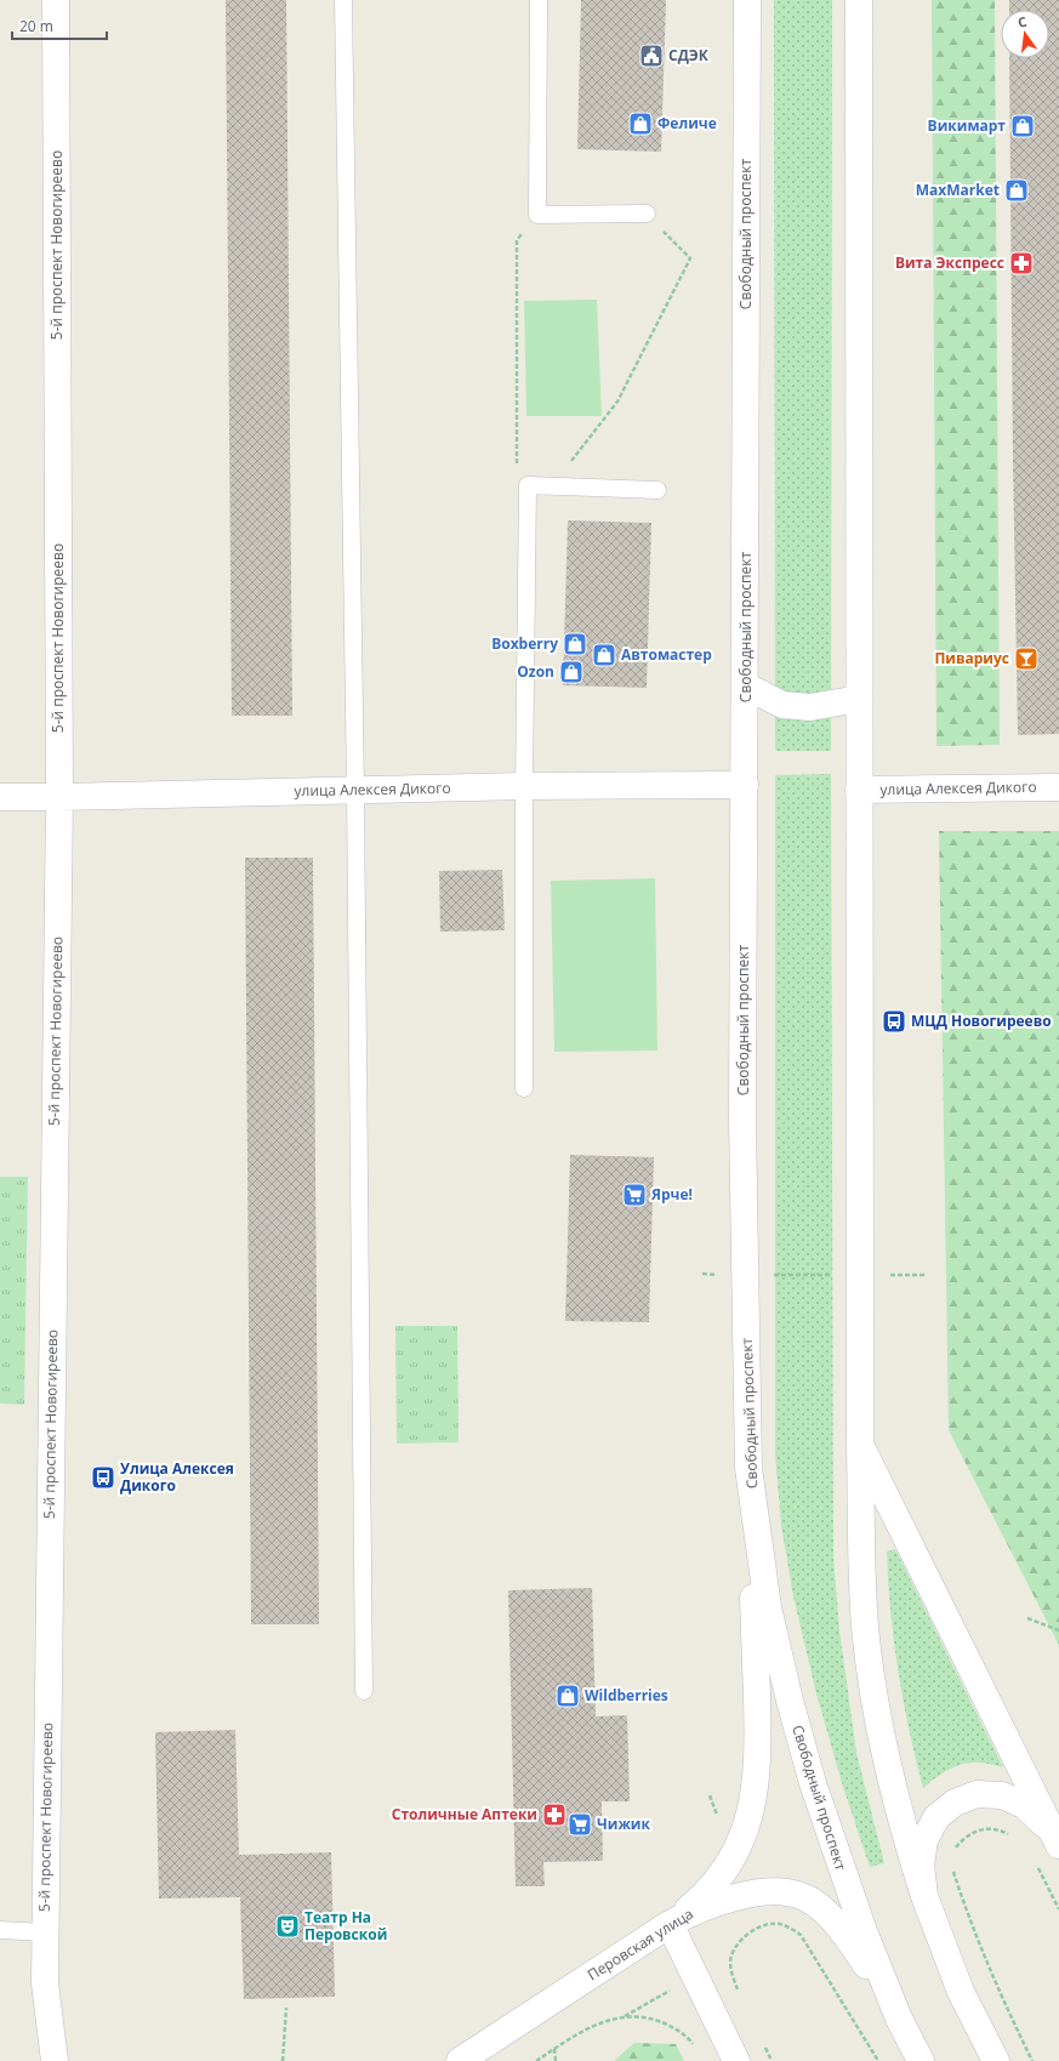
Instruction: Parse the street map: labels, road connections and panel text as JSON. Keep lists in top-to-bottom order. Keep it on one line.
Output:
{"streets":{"main road":["Свободный проспект","5-й проспект Новогиреево","улица Алексея Дикого","Перовская улица"]},"crossings":[["Свободный проспект","улица Алексея Дикого"],["Свободный проспект","Перовская улица"],["5-й проспект Новогиреево","улица Алексея Дикого"]],"places":{"public building":["СДЭК"],"shop":["Феличе","Викимарт","MaxMarket","Boxberry","Автомастер","Ozon","Wildberries"],"pharmacy":["Вита Экспресс","Столичные Аптеки"],"bar":["Пивариус"],"bus stop":["МЦД Новогиреево","Улица Алексея Дикого"],"supermarket":["Ярче!","Чижик"],"theatre":["Театр На Перовской"]},"scale_bar":"20 m","north":"top"}
